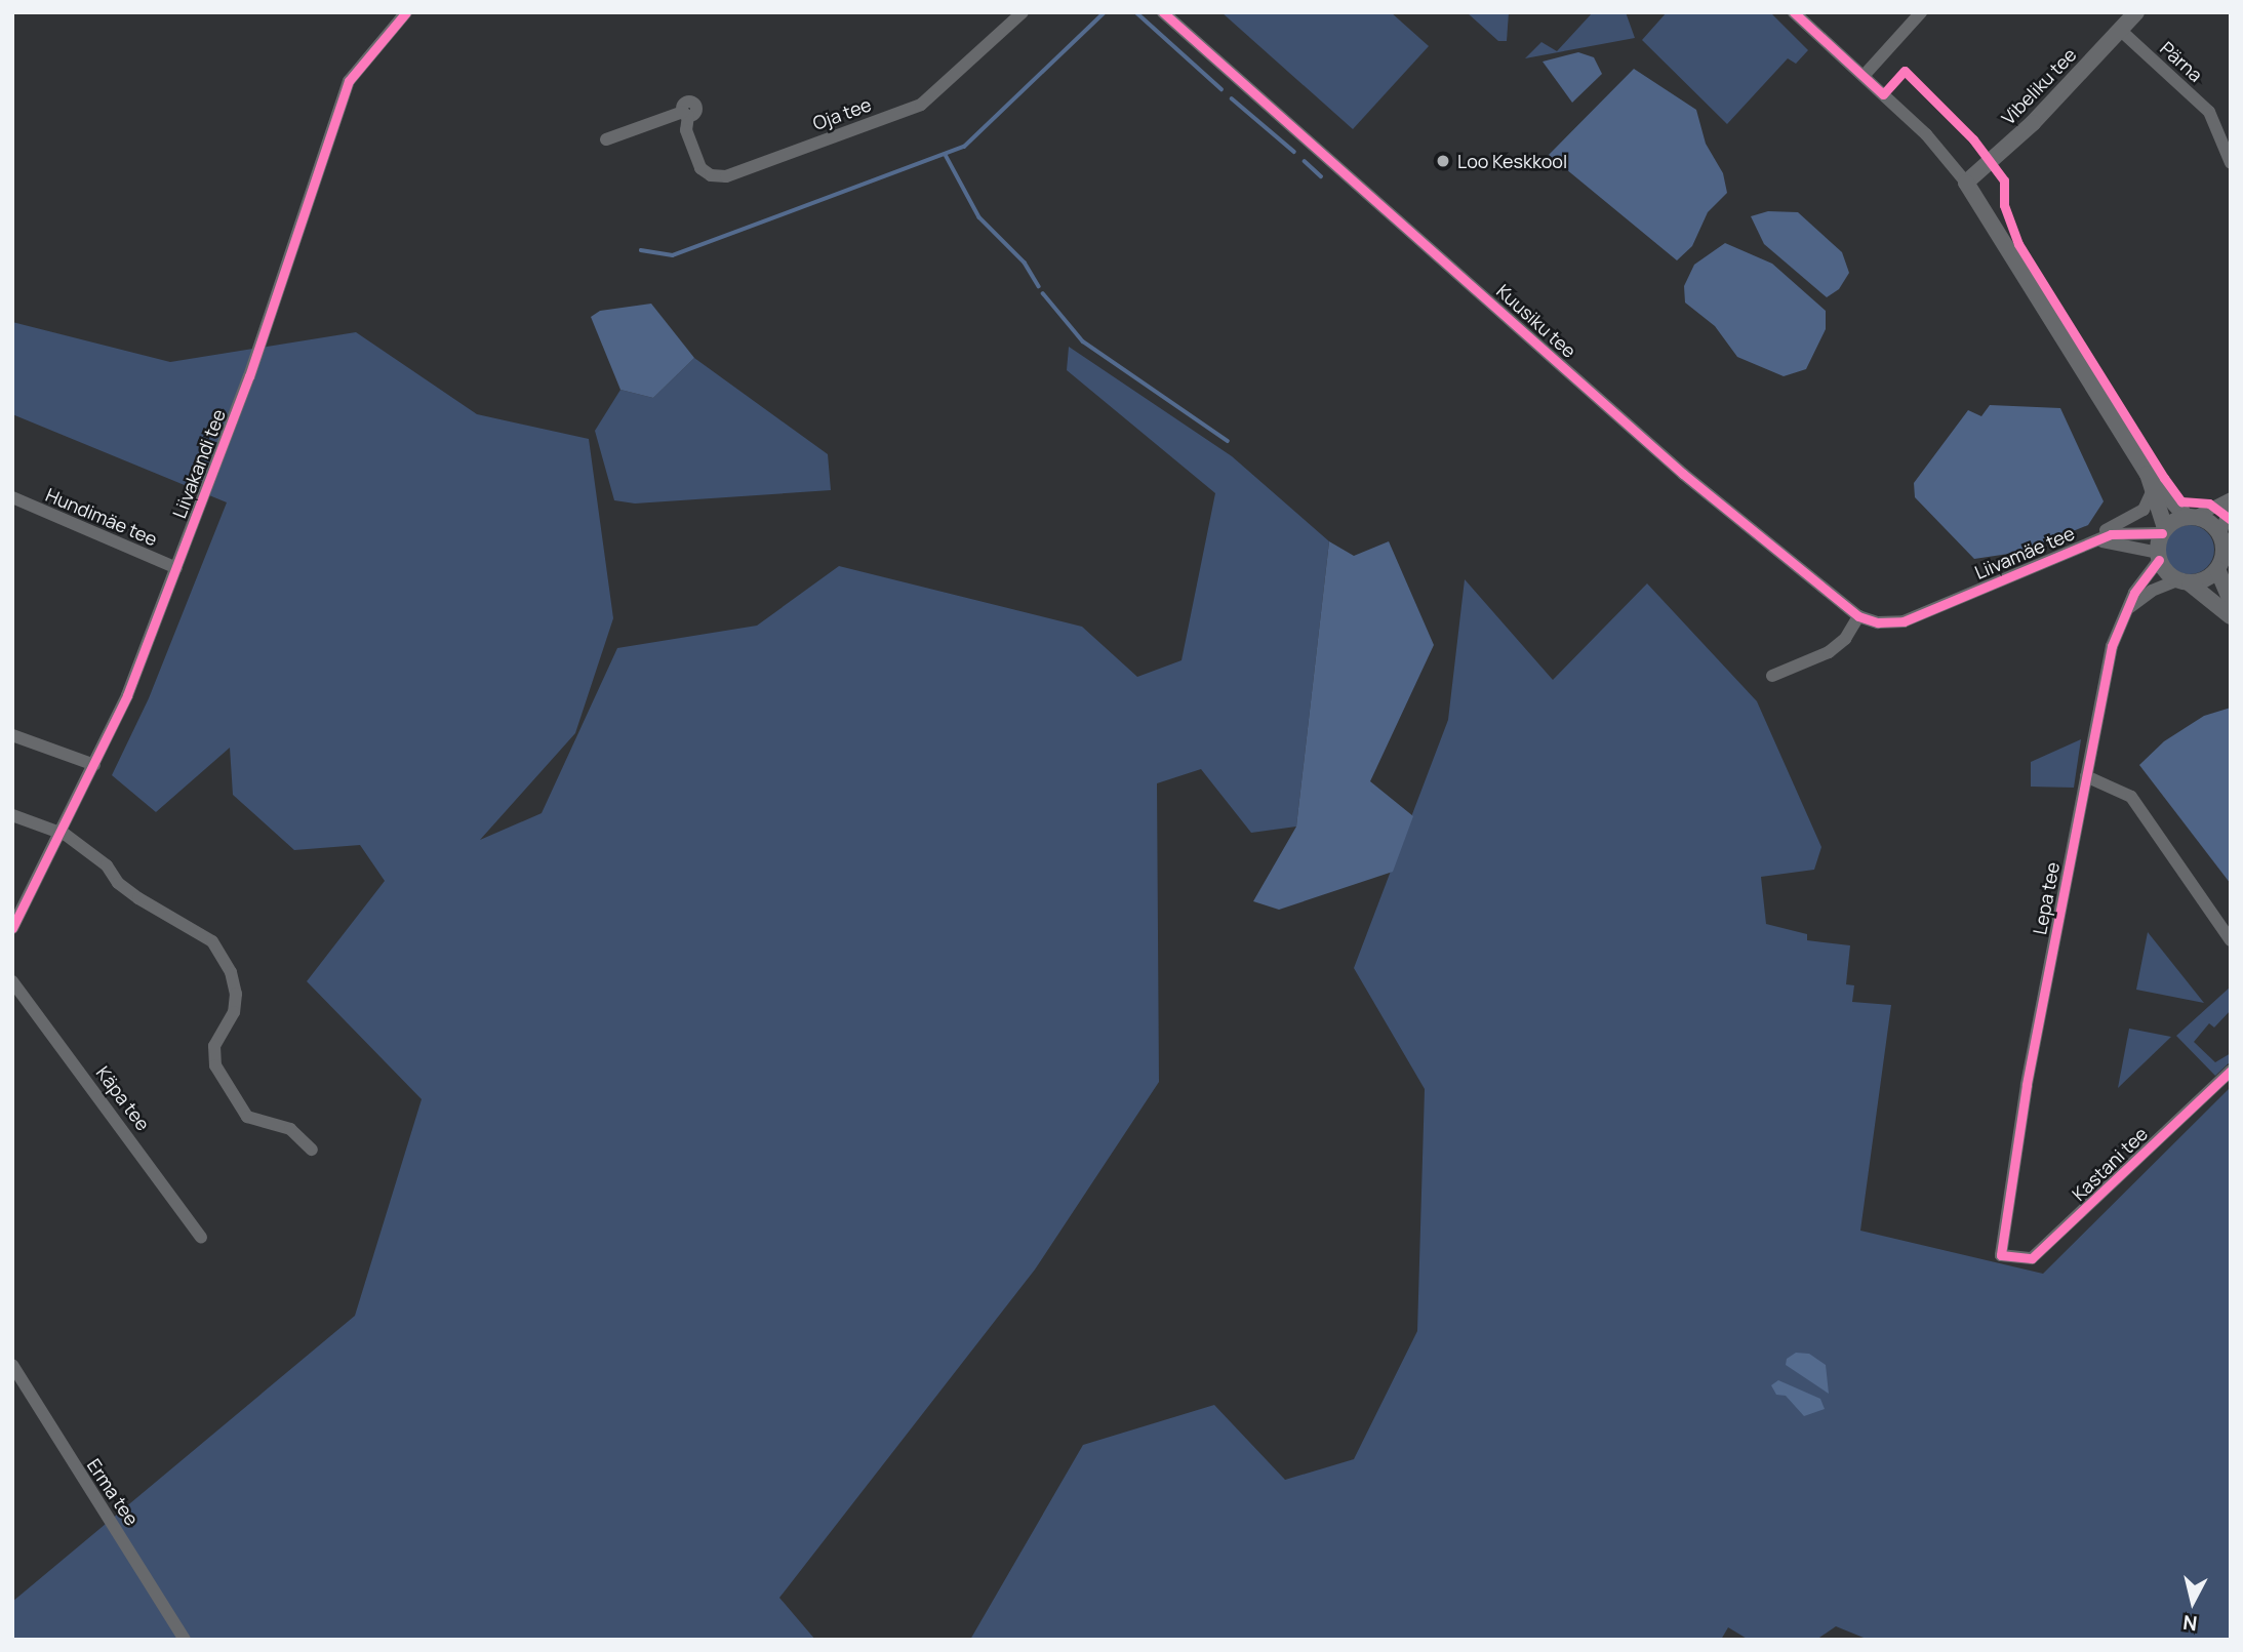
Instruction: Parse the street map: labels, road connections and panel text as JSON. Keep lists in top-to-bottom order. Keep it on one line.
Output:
{"streets":{"street":["Pärna","Vibeliku tee","Oja tee","Kuusiku tee","Liivakandi tee","Hundimäe tee","Liivamäe tee","Lepa tee","Käpa tee","Kastani tee","Erma tee"]},"crossings":[["Pärna","Vibeliku tee"],["Kuusiku tee","Liivamäe tee"],["Liivakandi tee","Hundimäe tee"],["Liivamäe tee","Lepa tee"],["Lepa tee","Kastani tee"]],"places":["Loo Keskkool"],"north":"bottom"}
